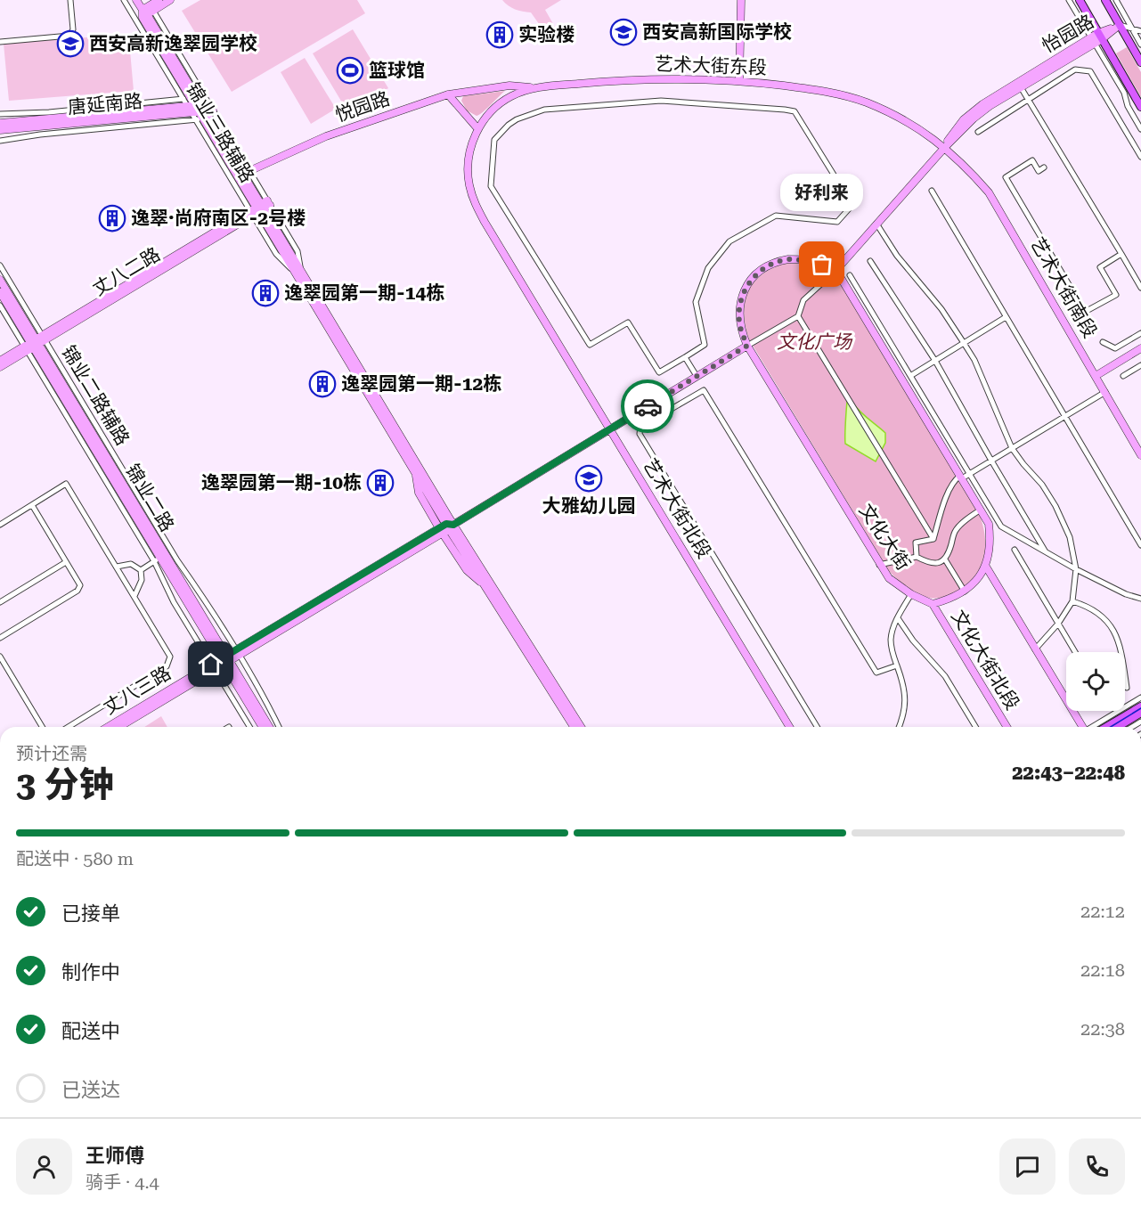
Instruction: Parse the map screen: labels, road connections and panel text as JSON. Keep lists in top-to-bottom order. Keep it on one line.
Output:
{"streets":{"street":["怡园路","艺术大街东段","唐延南路","悦园路","锦业三路辅路","丈八二路","艺术大街南段","锦业二路辅路","锦业二路","艺术大街北段","文化大街","文化大街北段","丈八三路"]},"crossings":[["怡园路","艺术大街东段"],["怡园路","艺术大街南段"],["怡园路","文化大街"],["艺术大街东段","悦园路"],["艺术大街东段","艺术大街南段"],["艺术大街东段","艺术大街北段"],["唐延南路","锦业三路辅路"],["锦业三路辅路","丈八二路"],["丈八二路","锦业二路辅路"],["丈八二路","锦业二路"],["锦业二路辅路","锦业二路"],["锦业二路辅路","丈八三路"],["锦业二路","丈八三路"],["文化大街","文化大街北段"]],"parks":["文化广场"],"places":{"school or university":["西安高新国际学校","西安高新逸翠园学校","大雅幼儿园"],"building":["实验楼","逸翠·尚府南区-2号楼","逸翠园第一期-14栋","逸翠园第一期-12栋","逸翠园第一期-10栋"],"sports":["篮球馆"],"other":["好利来"]},"page":{"bubble":"好利来","heading":["3 分钟","预计还需","22:43–22:48"],"panel":["王师傅","骑手 · 4.4"],"bar":"配送中 · 580 m","list":[["已接单","22:12"],["制作中","22:18"],["配送中","22:38"],"已送达"]}}
